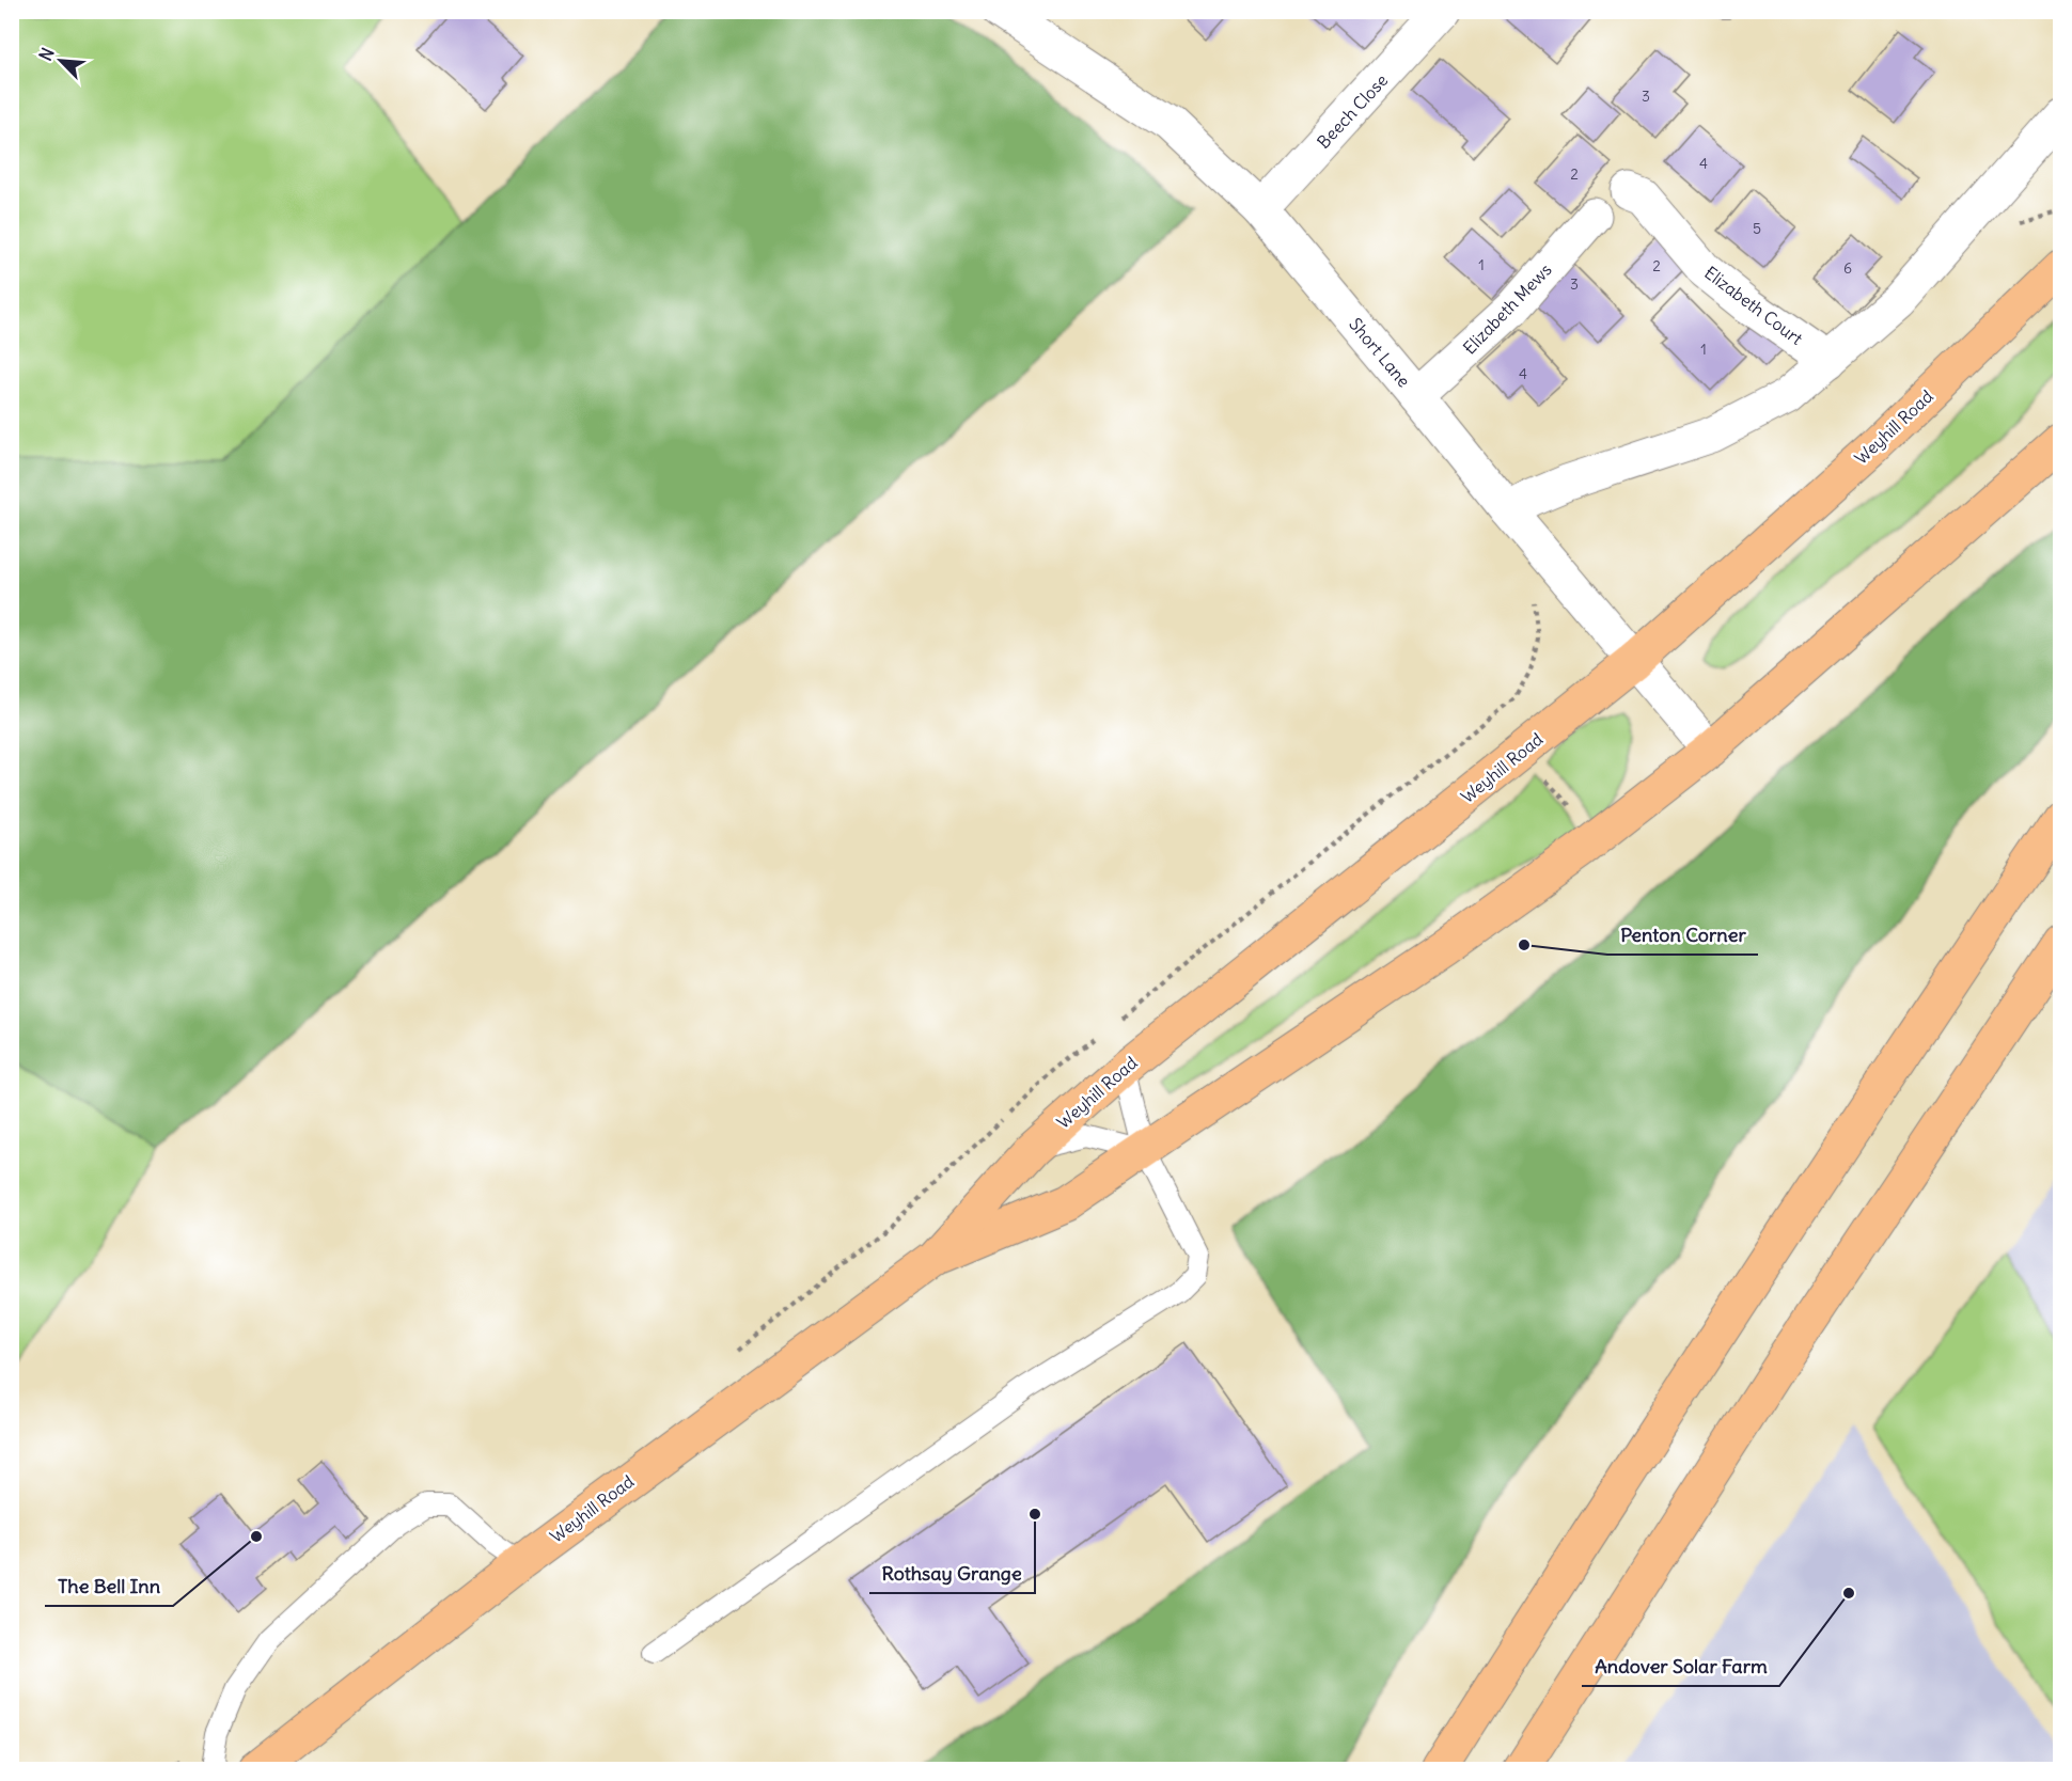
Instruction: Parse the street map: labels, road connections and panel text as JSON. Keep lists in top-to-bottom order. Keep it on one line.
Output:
{"streets":{"main road":["Weyhill Road"],"street":["Beech Close","Elizabeth Court","Elizabeth Mews","Short Lane"]},"crossings":[["Beech Close","Short Lane"],["Elizabeth Mews","Short Lane"],["Short Lane","Weyhill Road"]],"places":["Penton Corner","Rothsay Grange","The Bell Inn","Andover Solar Farm"],"house_numbers":["3","4","2","5","1","2","6","3","1","4"],"north":"top left"}
